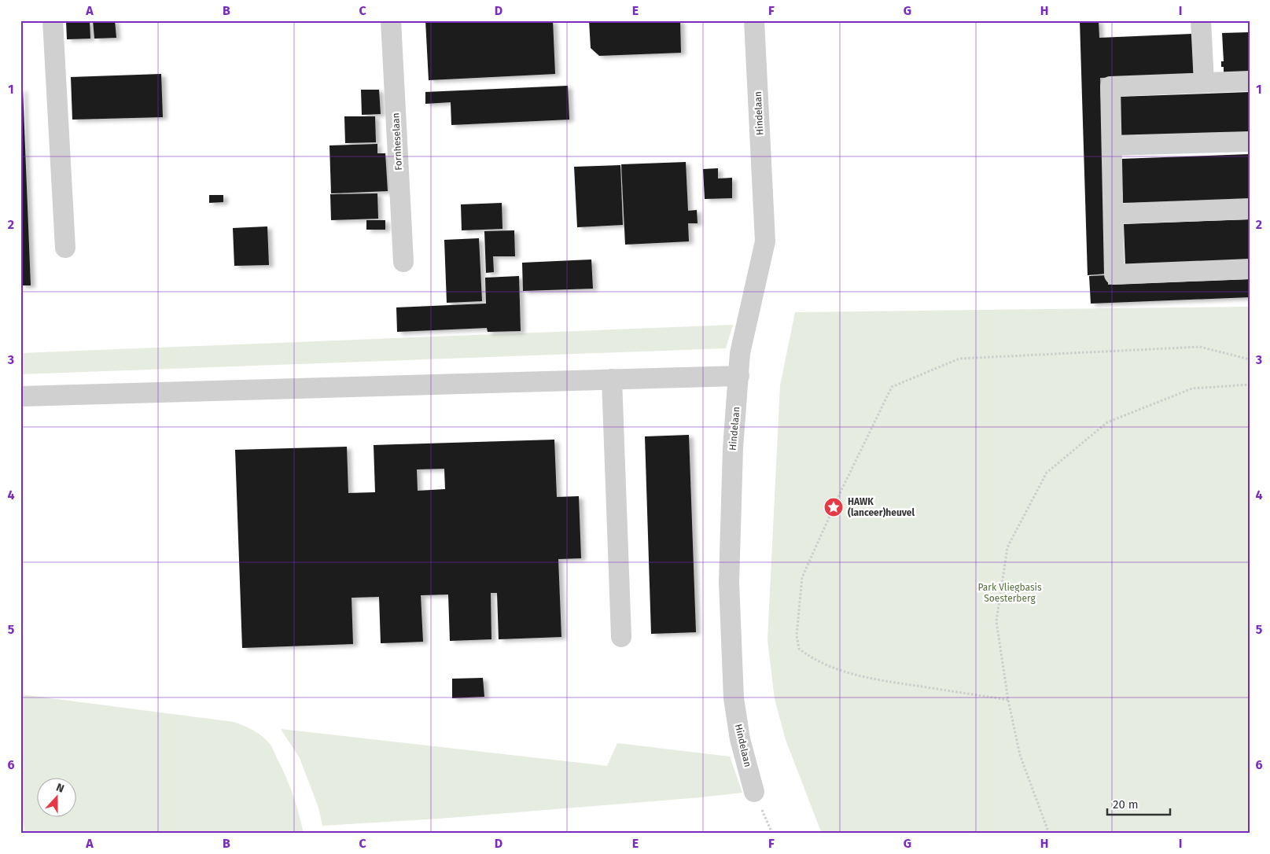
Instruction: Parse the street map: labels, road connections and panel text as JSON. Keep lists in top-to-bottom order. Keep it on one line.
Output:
{"streets":{"street":["Hindelaan","Fornheselaan"]},"parks":["Park Vliegbasis Soesterberg"],"places":{"place":["HAWK (lanceer)heuvel"]},"scale_bar":"20 m","north":"top","grid":{"columns":["A","B","C","D","E","F","G","H","I"],"rows":["1","2","3","4","5","6"]}}
